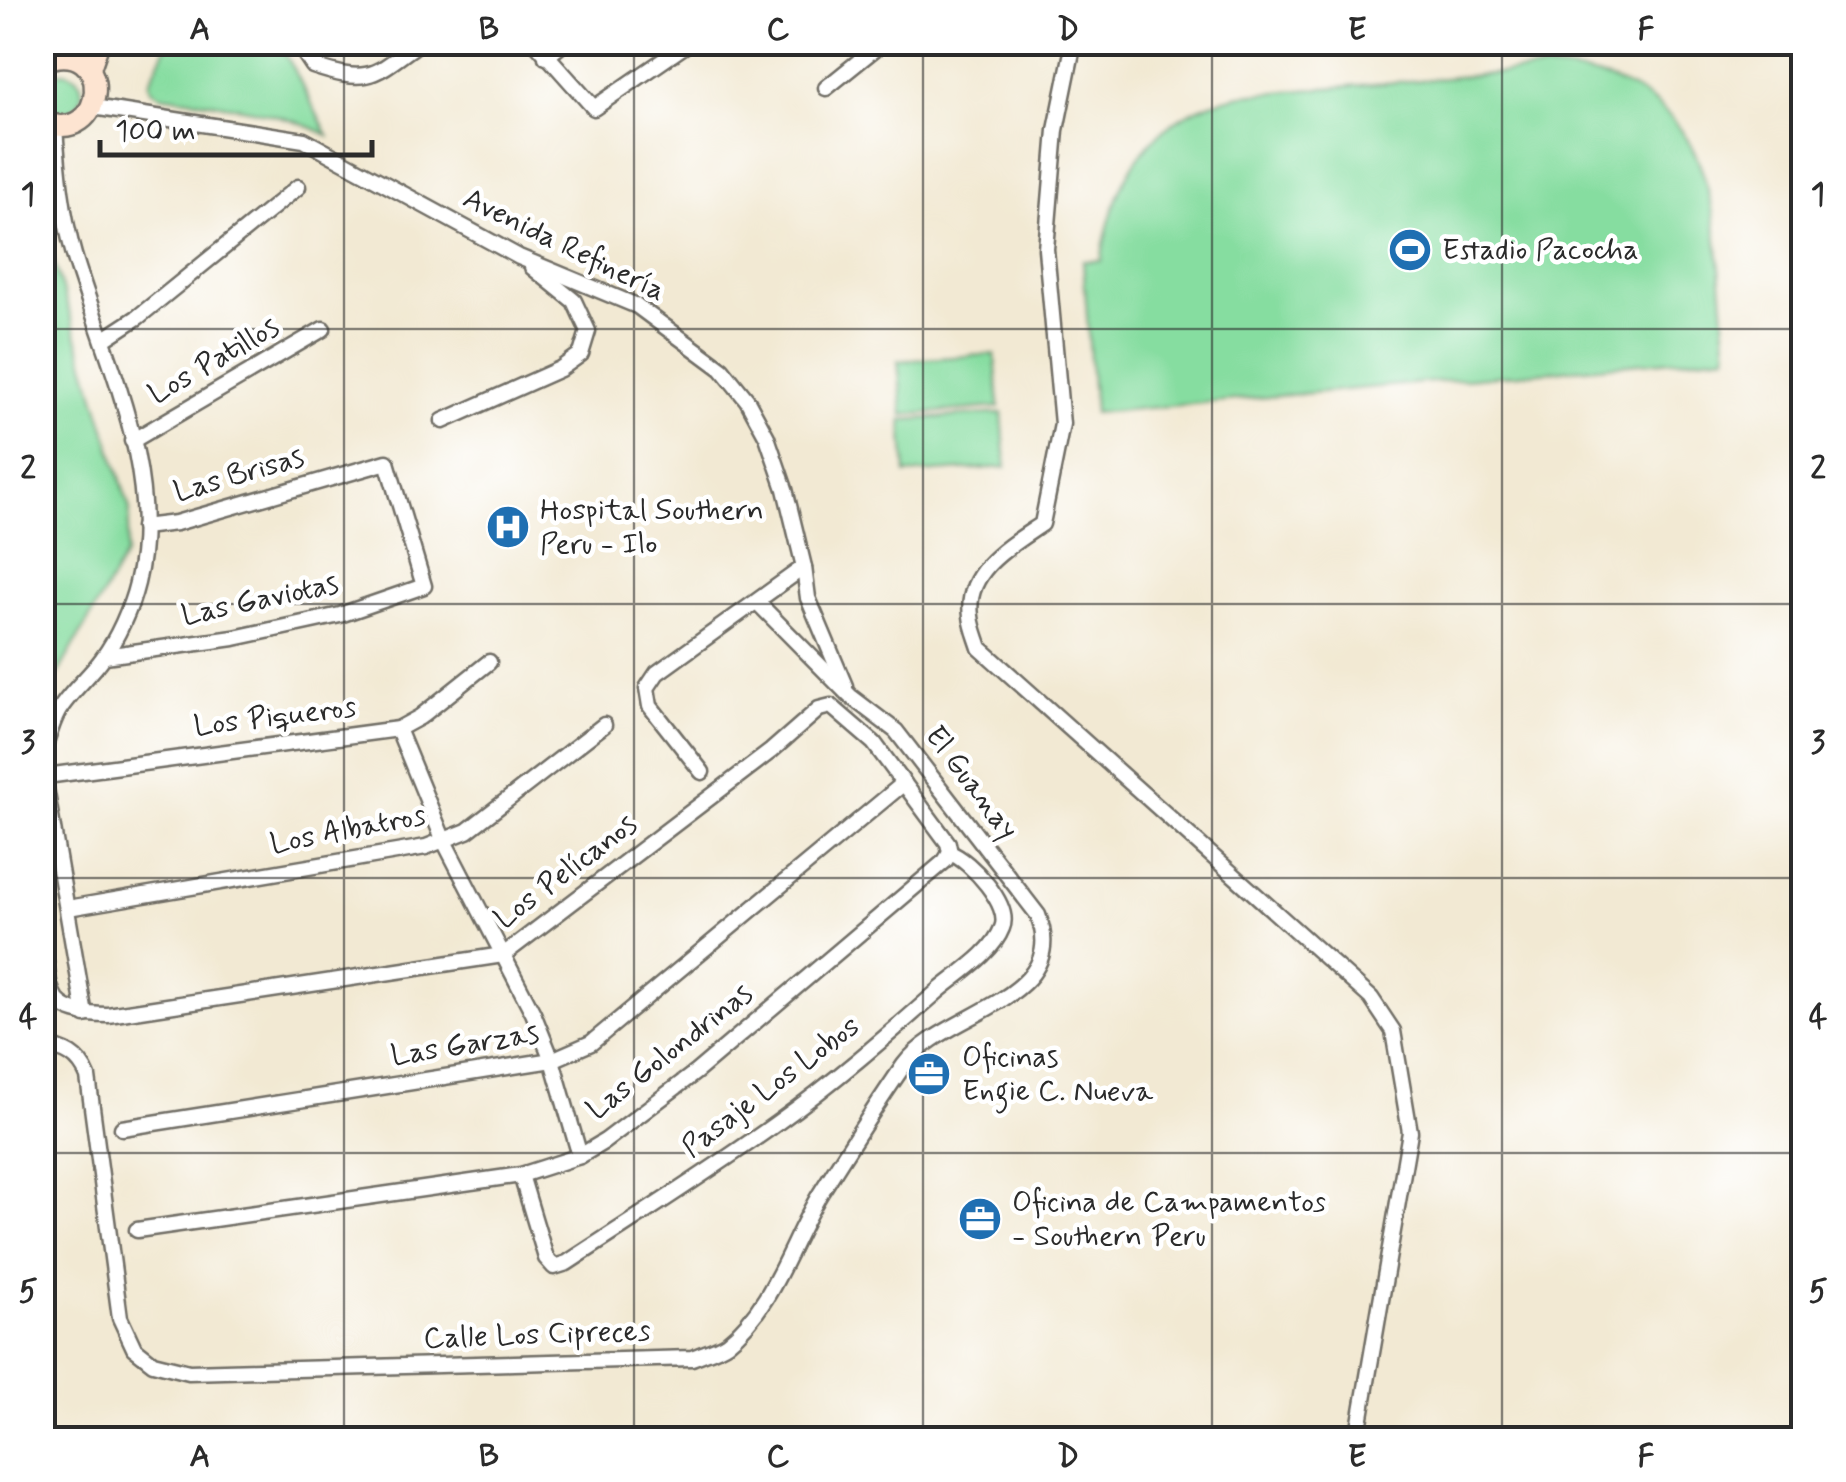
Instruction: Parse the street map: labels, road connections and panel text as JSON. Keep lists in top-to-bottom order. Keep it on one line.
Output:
{"streets":{"street":["Avenida Refinería","Los Patillos","Las Brisas","Las Gaviotas","Los Piqueros","El Guanay","Los Albatros","Los Pelícanos","Las Garzas","Las Golondrinas","Pasaje Los Lobos","Calle Los Cipreces"]},"crossings":[["Avenida Refinería","El Guanay"],["Las Brisas","Las Gaviotas"],["El Guanay","Calle Los Cipreces"],["Los Pelícanos","Las Garzas"],["Los Pelícanos","Las Golondrinas"],["Los Pelícanos","Pasaje Los Lobos"],["Las Golondrinas","Pasaje Los Lobos"]],"places":{"sports":["Estadio Pacocha"],"hospital":["Hospital Southern Peru - Ilo"],"office":["Oficinas Engie C. Nueva","Oficina de Campamentos - Southern Peru"]},"scale_bar":"100 m","grid":{"columns":["A","B","C","D","E","F"],"rows":["1","2","3","4","5"]}}
